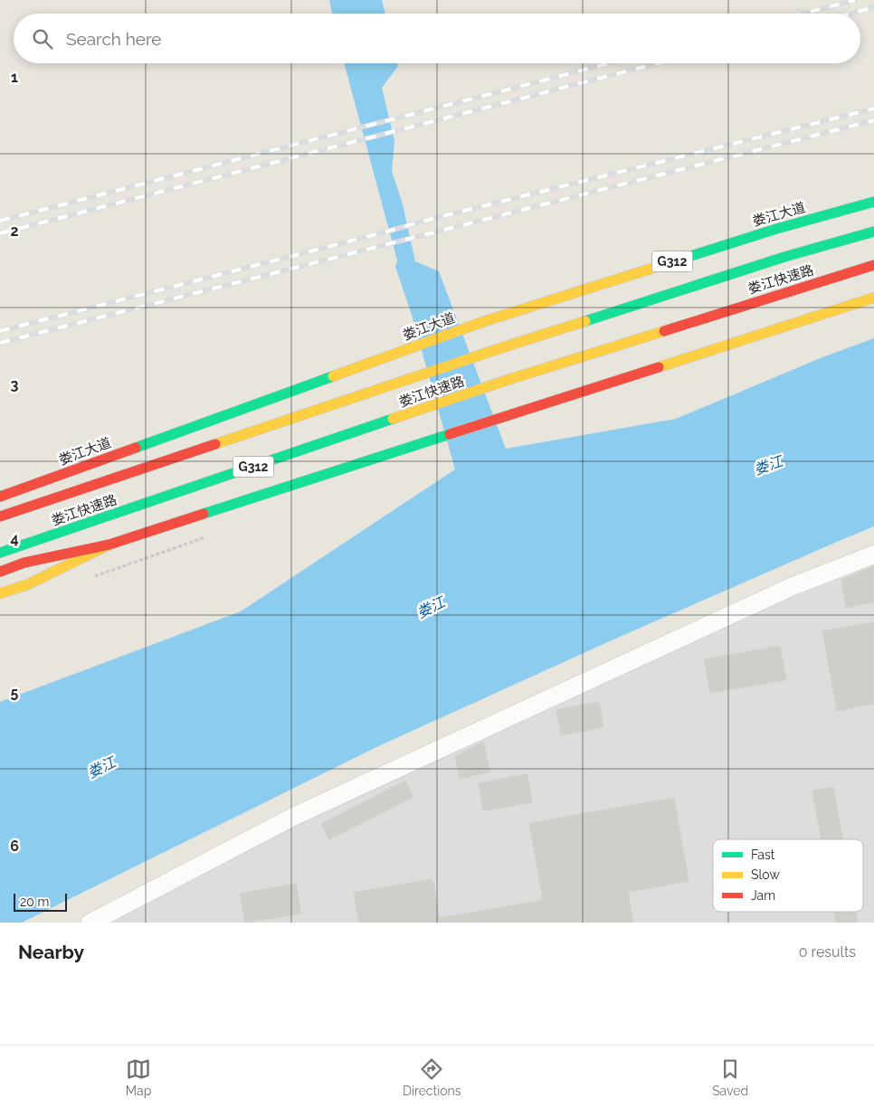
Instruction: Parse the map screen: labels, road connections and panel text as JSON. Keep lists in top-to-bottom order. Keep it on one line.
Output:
{"streets":{"main road":["娄江大道","G312","娄江快速路"]},"water":["娄江"],"legend":["Fast","Slow","Jam"],"scale_bar":"20 m","page":{"search":"Search here","scale":"20 m","heading":["Nearby","0 results"],"nav":["Map","Directions","Saved"]},"grid":{"rows":["1","2","3","4","5","6"]}}
